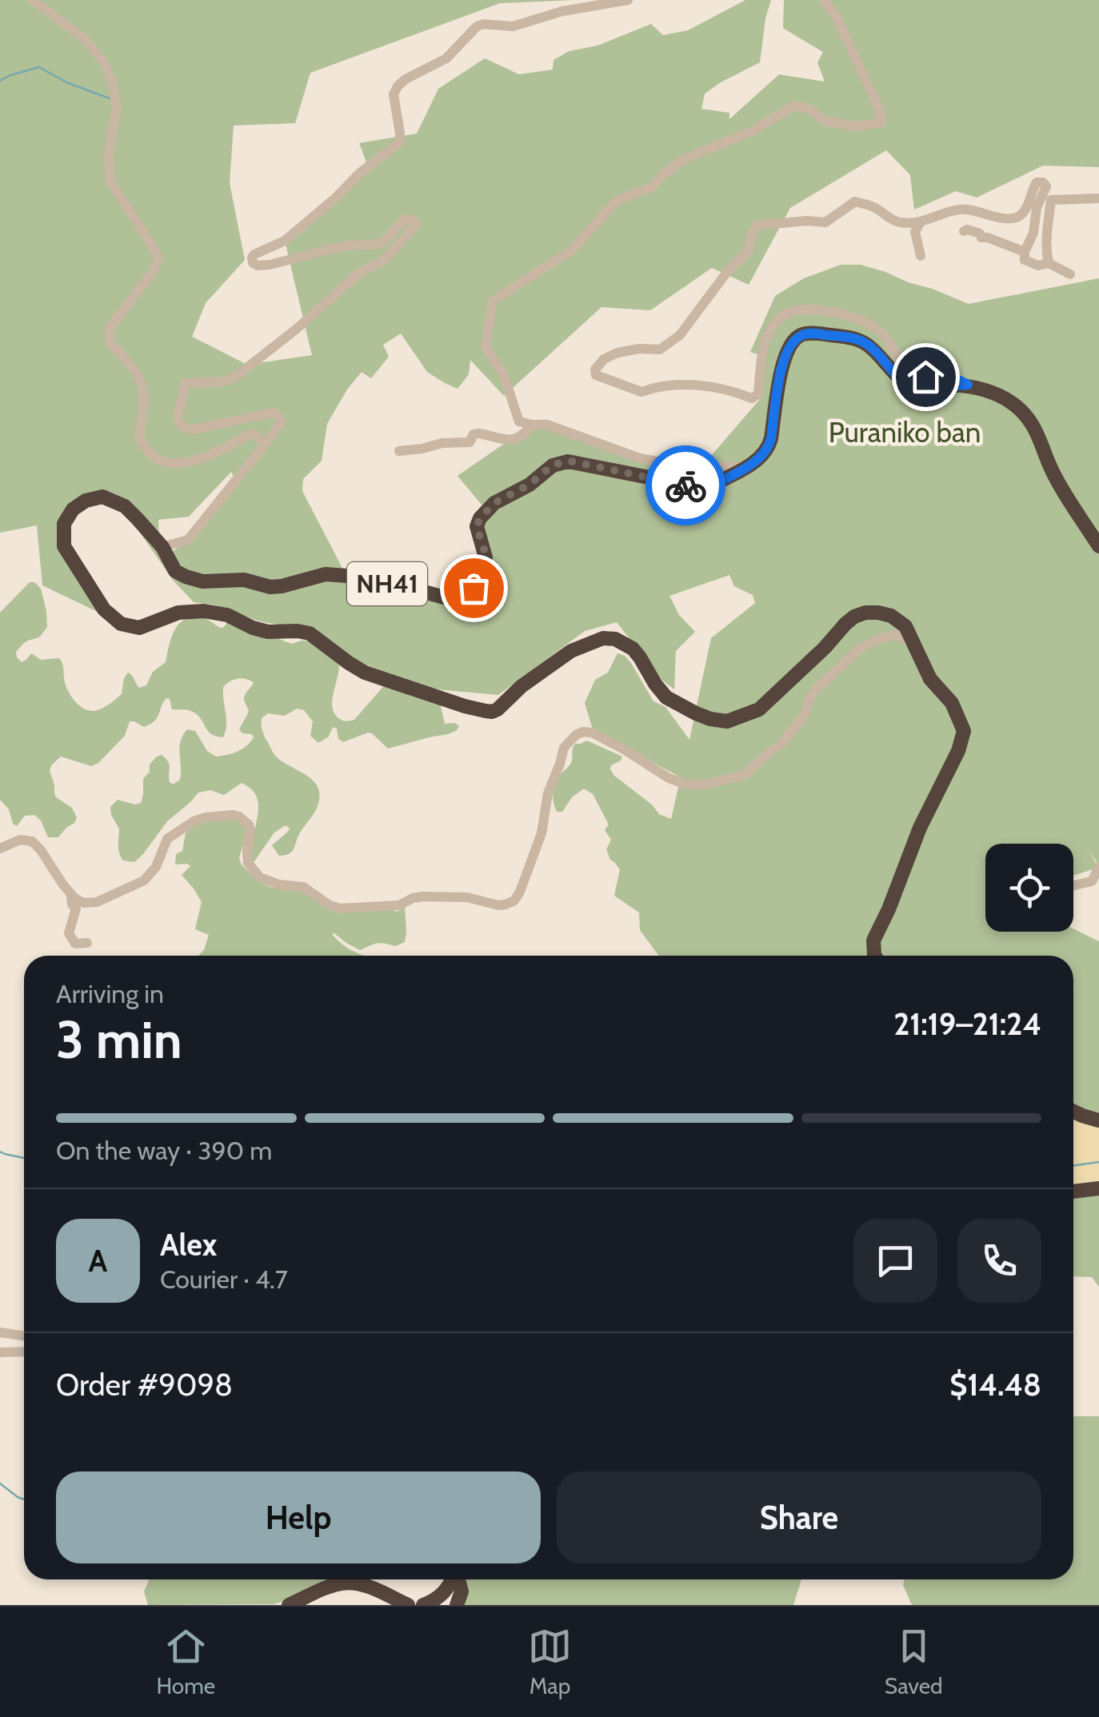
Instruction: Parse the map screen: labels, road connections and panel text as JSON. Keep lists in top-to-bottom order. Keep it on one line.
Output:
{"streets":{"highway":["NH41"]},"parks":["Puraniko ban"],"page":{"heading":["3 min","Arriving in","21:19–21:24"],"panel":["Alex","Courier · 4.7","Order #9098","$14.48"],"bar":"On the way · 390 m","round":"A","buttons":["Help","Share"],"tabs":["Home","Map","Saved"]}}
